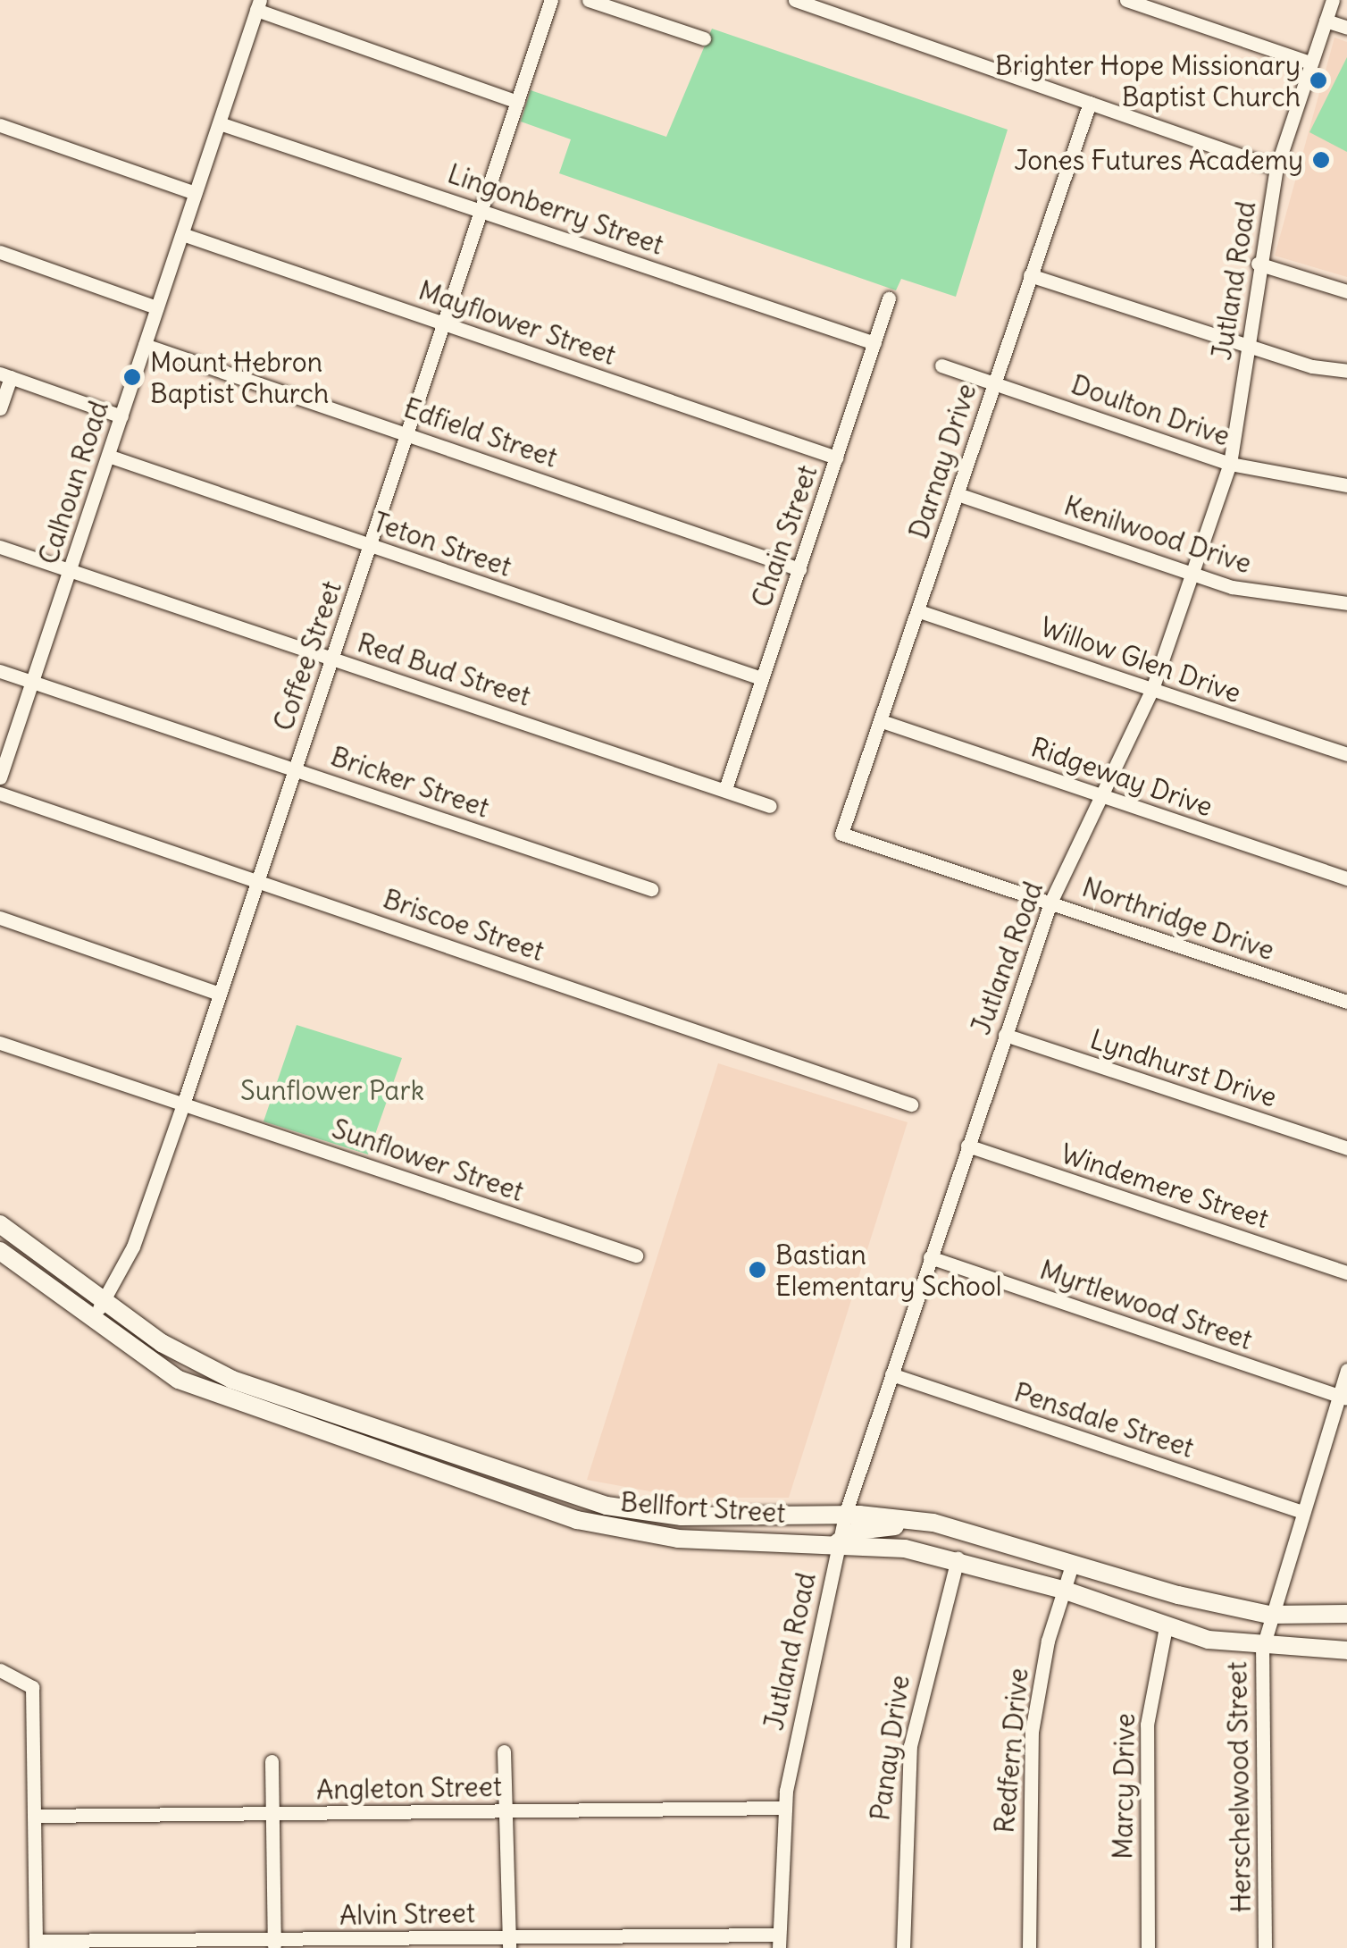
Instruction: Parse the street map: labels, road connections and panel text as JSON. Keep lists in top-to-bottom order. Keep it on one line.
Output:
{"streets":{"main road":["Bellfort Street"],"street":["Lingonberry Street","Jutland Road","Mayflower Street","Doulton Drive","Edfield Street","Darnay Drive","Calhoun Road","Kenilwood Drive","Chain Street","Teton Street","Coffee Street","Willow Glen Drive","Red Bud Street","Ridgeway Drive","Bricker Street","Northridge Drive","Briscoe Street","Lyndhurst Drive","Sunflower Street","Windemere Street","Myrtlewood Street","Pensdale Street","Panay Drive","Redfern Drive","Marcy Drive","Herschelwood Street","Angleton Street","Alvin Street"]},"crossings":[["Lingonberry Street","Calhoun Road"],["Lingonberry Street","Chain Street"],["Lingonberry Street","Coffee Street"],["Jutland Road","Doulton Drive"],["Jutland Road","Kenilwood Drive"],["Jutland Road","Willow Glen Drive"],["Jutland Road","Ridgeway Drive"],["Jutland Road","Northridge Drive"],["Jutland Road","Lyndhurst Drive"],["Jutland Road","Windemere Street"],["Jutland Road","Myrtlewood Street"],["Jutland Road","Pensdale Street"],["Jutland Road","Bellfort Street"],["Jutland Road","Angleton Street"],["Jutland Road","Alvin Street"],["Mayflower Street","Calhoun Road"],["Mayflower Street","Chain Street"],["Mayflower Street","Coffee Street"],["Doulton Drive","Darnay Drive"],["Edfield Street","Calhoun Road"],["Edfield Street","Chain Street"],["Edfield Street","Coffee Street"],["Darnay Drive","Kenilwood Drive"],["Darnay Drive","Willow Glen Drive"],["Darnay Drive","Ridgeway Drive"],["Darnay Drive","Northridge Drive"],["Calhoun Road","Teton Street"],["Calhoun Road","Red Bud Street"],["Calhoun Road","Bricker Street"],["Chain Street","Teton Street"],["Chain Street","Red Bud Street"],["Teton Street","Coffee Street"],["Coffee Street","Red Bud Street"],["Coffee Street","Bricker Street"],["Coffee Street","Briscoe Street"],["Coffee Street","Sunflower Street"],["Coffee Street","Bellfort Street"],["Myrtlewood Street","Herschelwood Street"],["Pensdale Street","Herschelwood Street"],["Bellfort Street","Panay Drive"],["Bellfort Street","Redfern Drive"],["Bellfort Street","Marcy Drive"],["Bellfort Street","Herschelwood Street"]],"parks":["Sunflower Park"],"places":["Brighter Hope Missionary Baptist Church","Jones Futures Academy","Mount Hebron Baptist Church","Bastian Elementary School"]}
